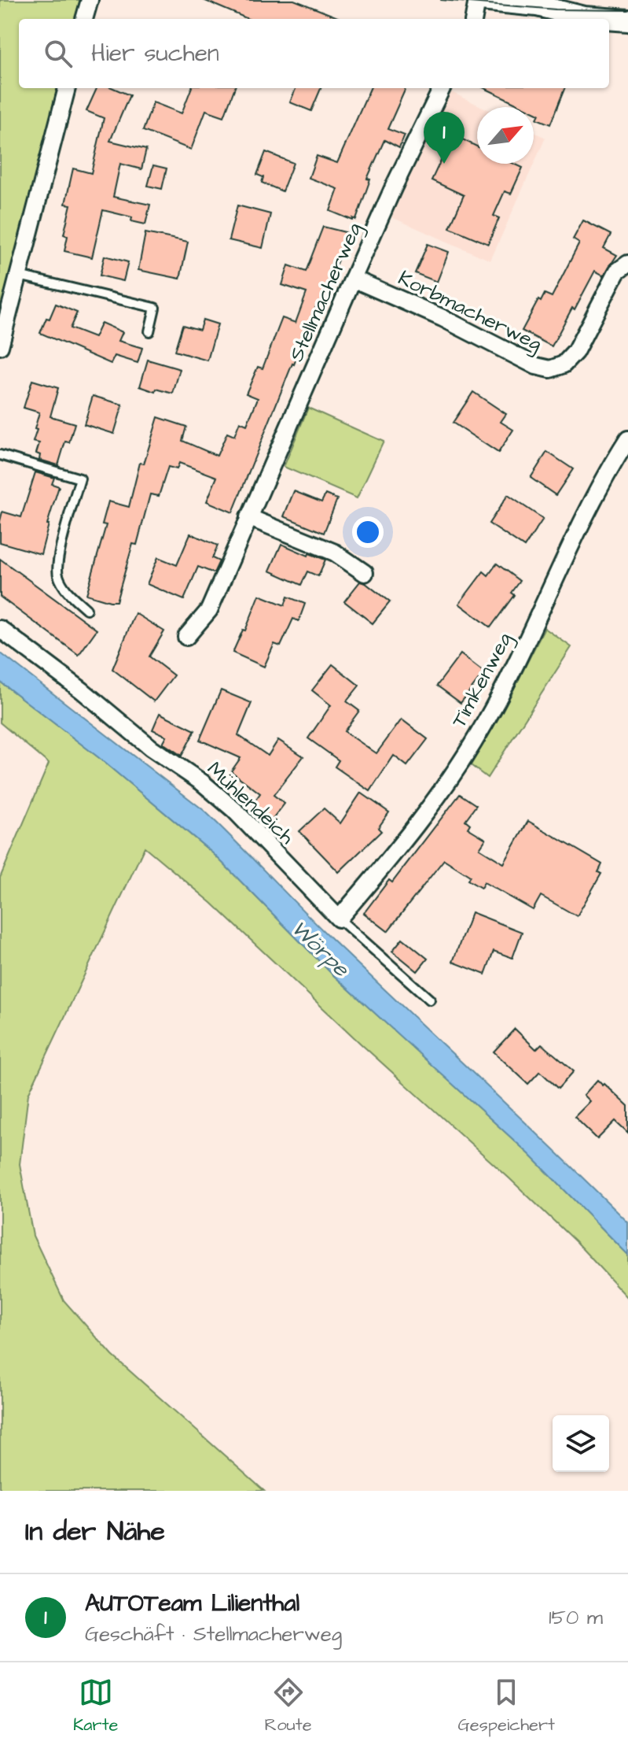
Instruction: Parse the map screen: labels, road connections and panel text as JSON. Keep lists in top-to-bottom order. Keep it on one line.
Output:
{"streets":{"street":["Stellmacherweg","Korbmacherweg","Timkenweg","Mühlendeich"]},"crossings":[["Stellmacherweg","Korbmacherweg"],["Timkenweg","Mühlendeich"]],"water":["Wörpe"],"north":"top right","page":{"search":"Hier suchen","pins":"1","heading":"In der Nähe","list":[{"mark":"1","name":"AUTOTeam Lilienthal","note":"Geschäft · Stellmacherweg","value":"150 m"}],"nav":["Karte","Route","Gespeichert"]}}
